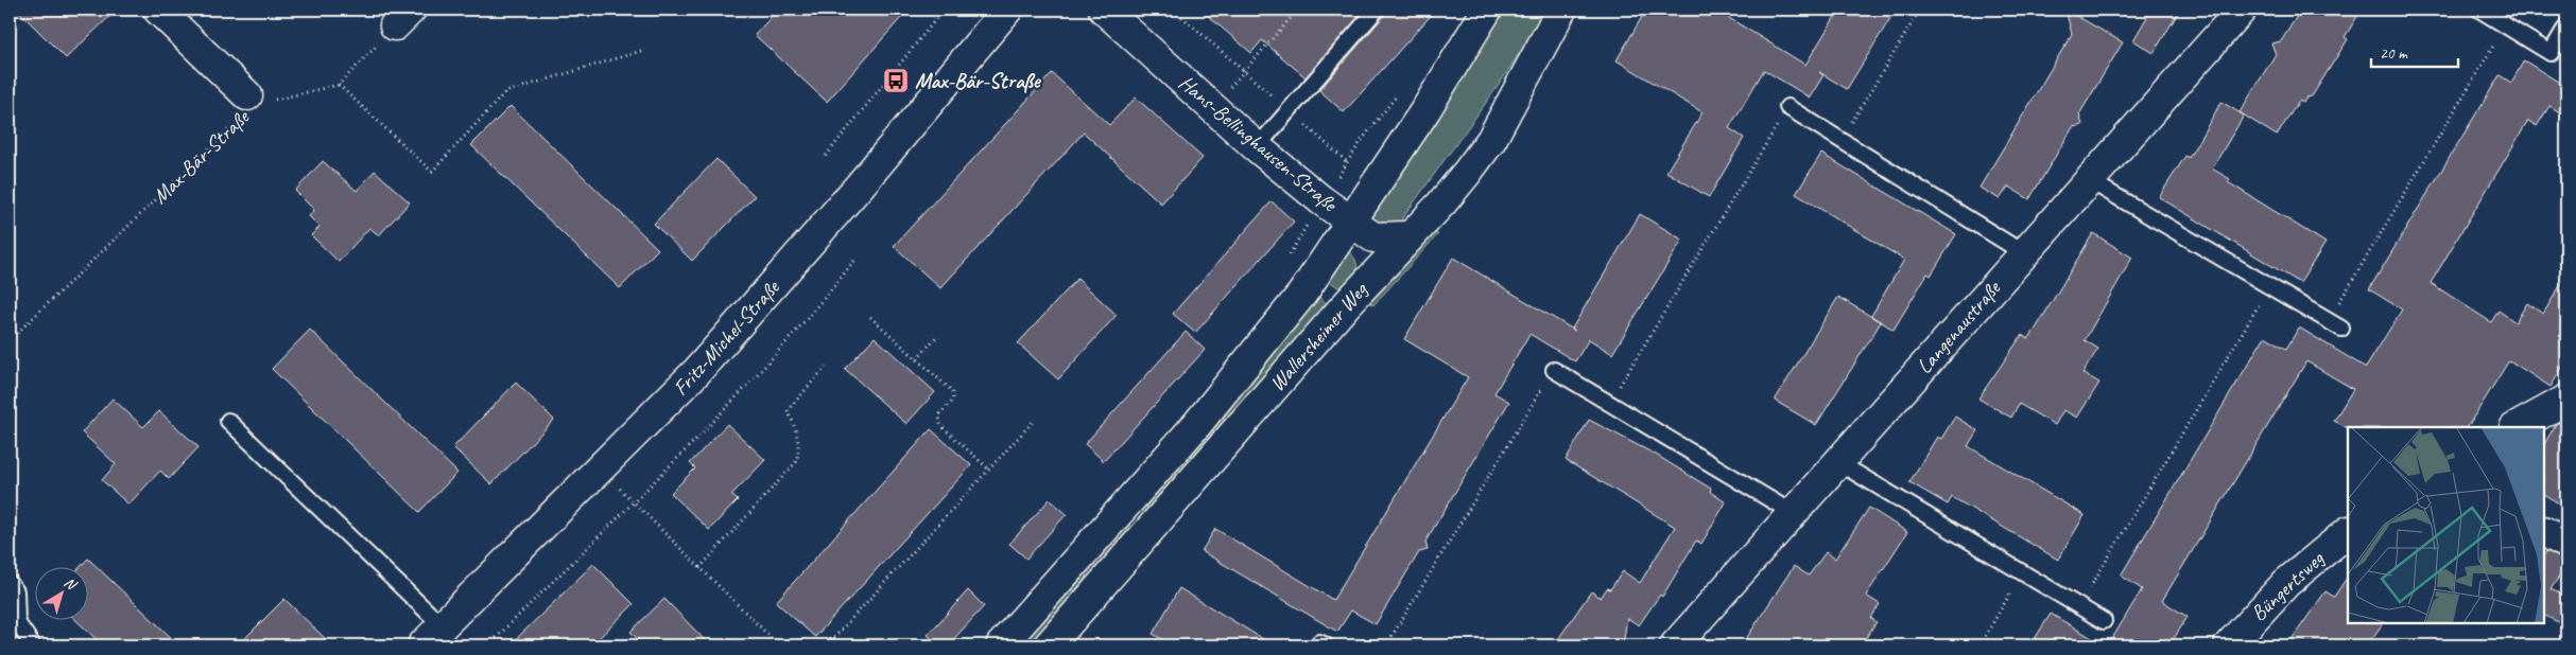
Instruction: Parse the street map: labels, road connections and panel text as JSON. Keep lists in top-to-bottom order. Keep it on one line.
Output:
{"streets":{"street":["Hans-Bellinghausen-Straße","Max-Bär-Straße","Langenaustraße","Wallersheimer Weg","Fritz-Michel-Straße","Büngertsweg"]},"crossings":[["Hans-Bellinghausen-Straße","Wallersheimer Weg"]],"places":{"bus stop":["Max-Bär-Straße"]},"scale_bar":"20 m","north":"top right"}
